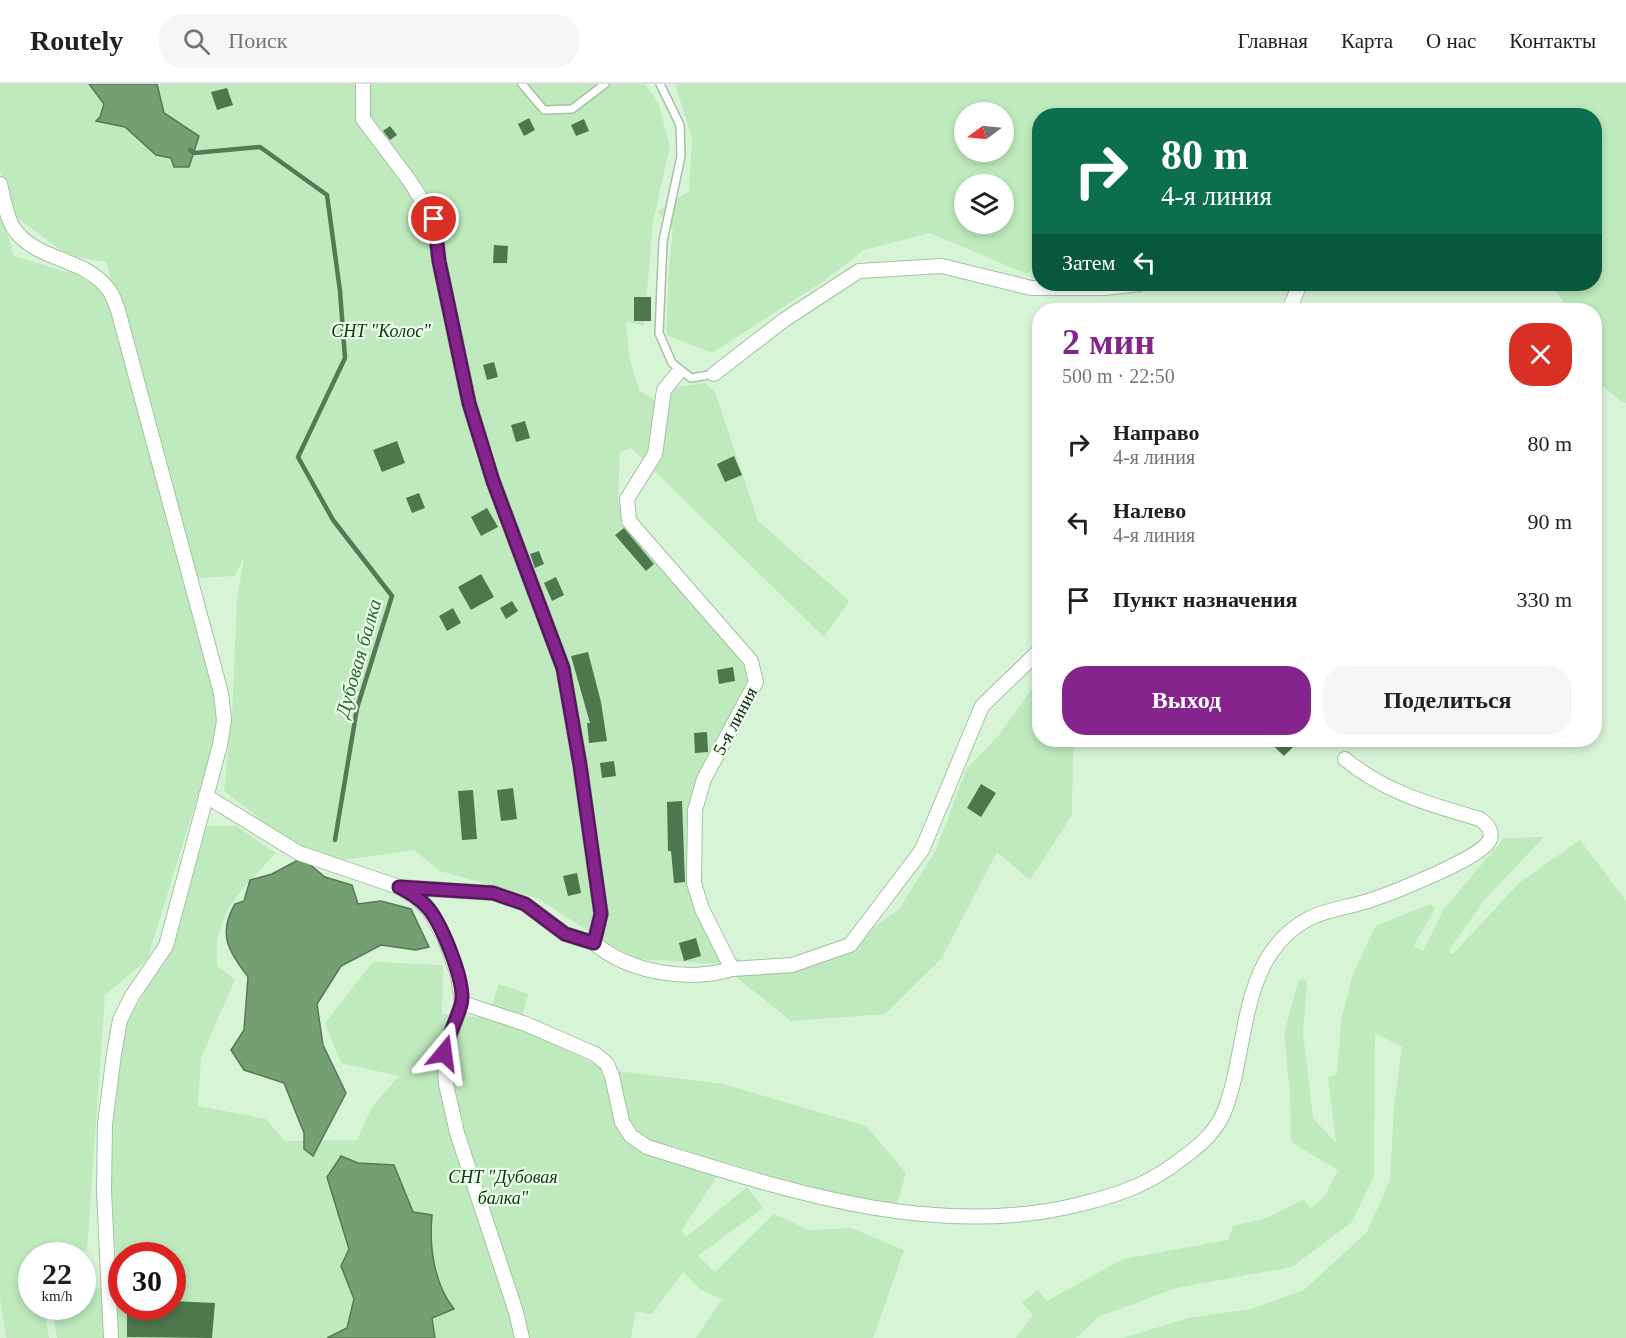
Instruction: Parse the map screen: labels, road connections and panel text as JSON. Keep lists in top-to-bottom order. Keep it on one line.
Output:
{"streets":{"street":["5-я линия"]},"water":["Дубовая балка"],"parks":["СНТ \"Колос\"","СНТ \"Дубовая балка\""],"north":"left","page":{"header":"Routely","search":"Поиск","nav":["Главная","Карта","О нас","Контакты"],"turn":["80 m","4-я линия"],"then":"Затем","heading":["2 мин","500 m · 22:50"],"list":[{"name":"Направо","note":"4-я линия","value":"80 m"},{"name":"Налево","note":"4-я линия","value":"90 m"},{"name":"Пункт назначения","value":"330 m"}],"buttons":["Выход","Поделиться"],"speed":"22 km/h","limit":"30"}}
